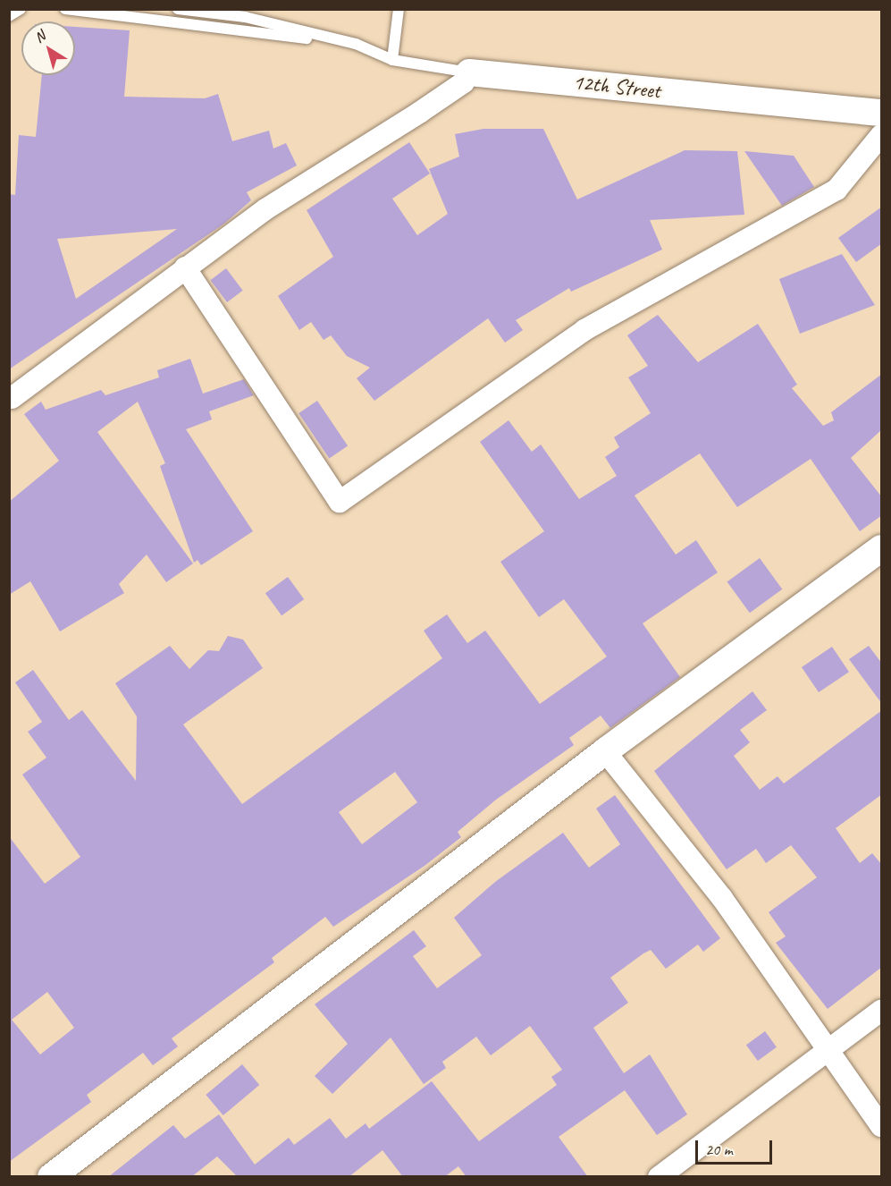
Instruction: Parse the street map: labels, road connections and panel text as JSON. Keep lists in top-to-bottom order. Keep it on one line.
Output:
{"streets":{"street":["12th Street"]},"scale_bar":"20 m","north":"top left"}
